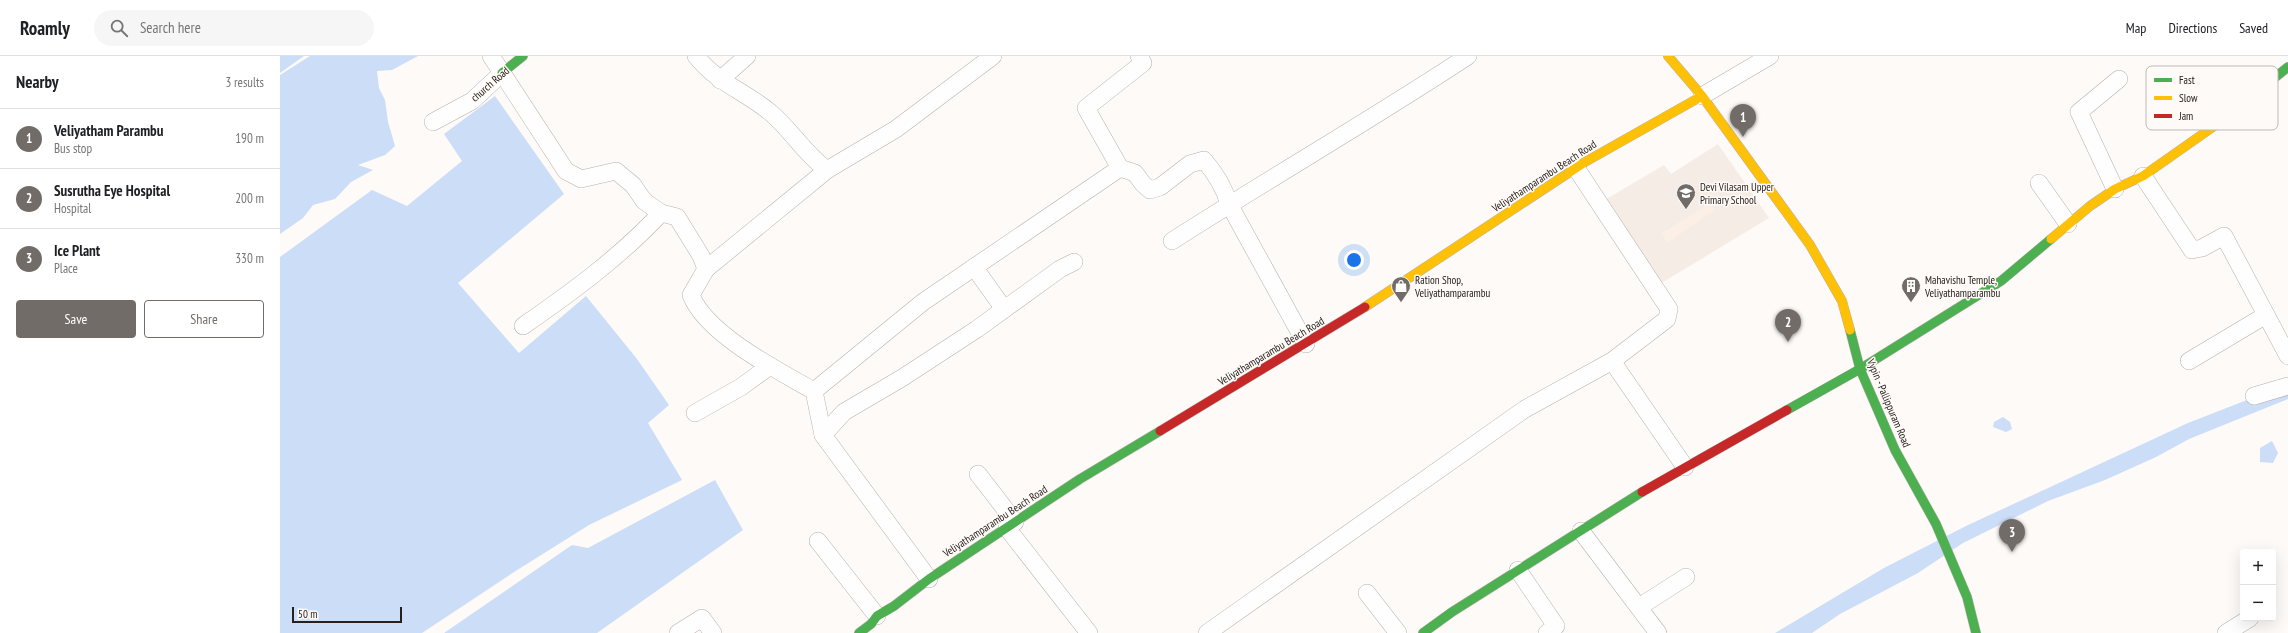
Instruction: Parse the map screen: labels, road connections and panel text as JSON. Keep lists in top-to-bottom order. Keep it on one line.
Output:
{"streets":{"main road":["church Road","Veliyathamparambu Beach Road","Vypin - Pallippuram Road"]},"crossings":[["Veliyathamparambu Beach Road","Vypin - Pallippuram Road"]],"places":{"school or university":["Devi Vilasam Upper Primary School"],"shop":["Ration Shop, Veliyathamparambu"],"building":["Mahavishu Temple, Veliyathamparambu"]},"legend":["Fast","Slow","Jam"],"scale_bar":"50 m","page":{"header":"Roamly","search":"Search here","nav":["Map","Directions","Saved"],"heading":["Nearby","3 results"],"pins":["1","2","3"],"list":[{"mark":"1","name":"Veliyatham Parambu","note":"Bus stop","value":"190 m"},{"mark":"2","name":"Susrutha Eye Hospital","note":"Hospital","value":"200 m"},{"mark":"3","name":"Ice Plant","note":"Place","value":"330 m"}],"buttons":["Save","Share"],"map_buttons":["+","−"],"scale":"50 m"}}
